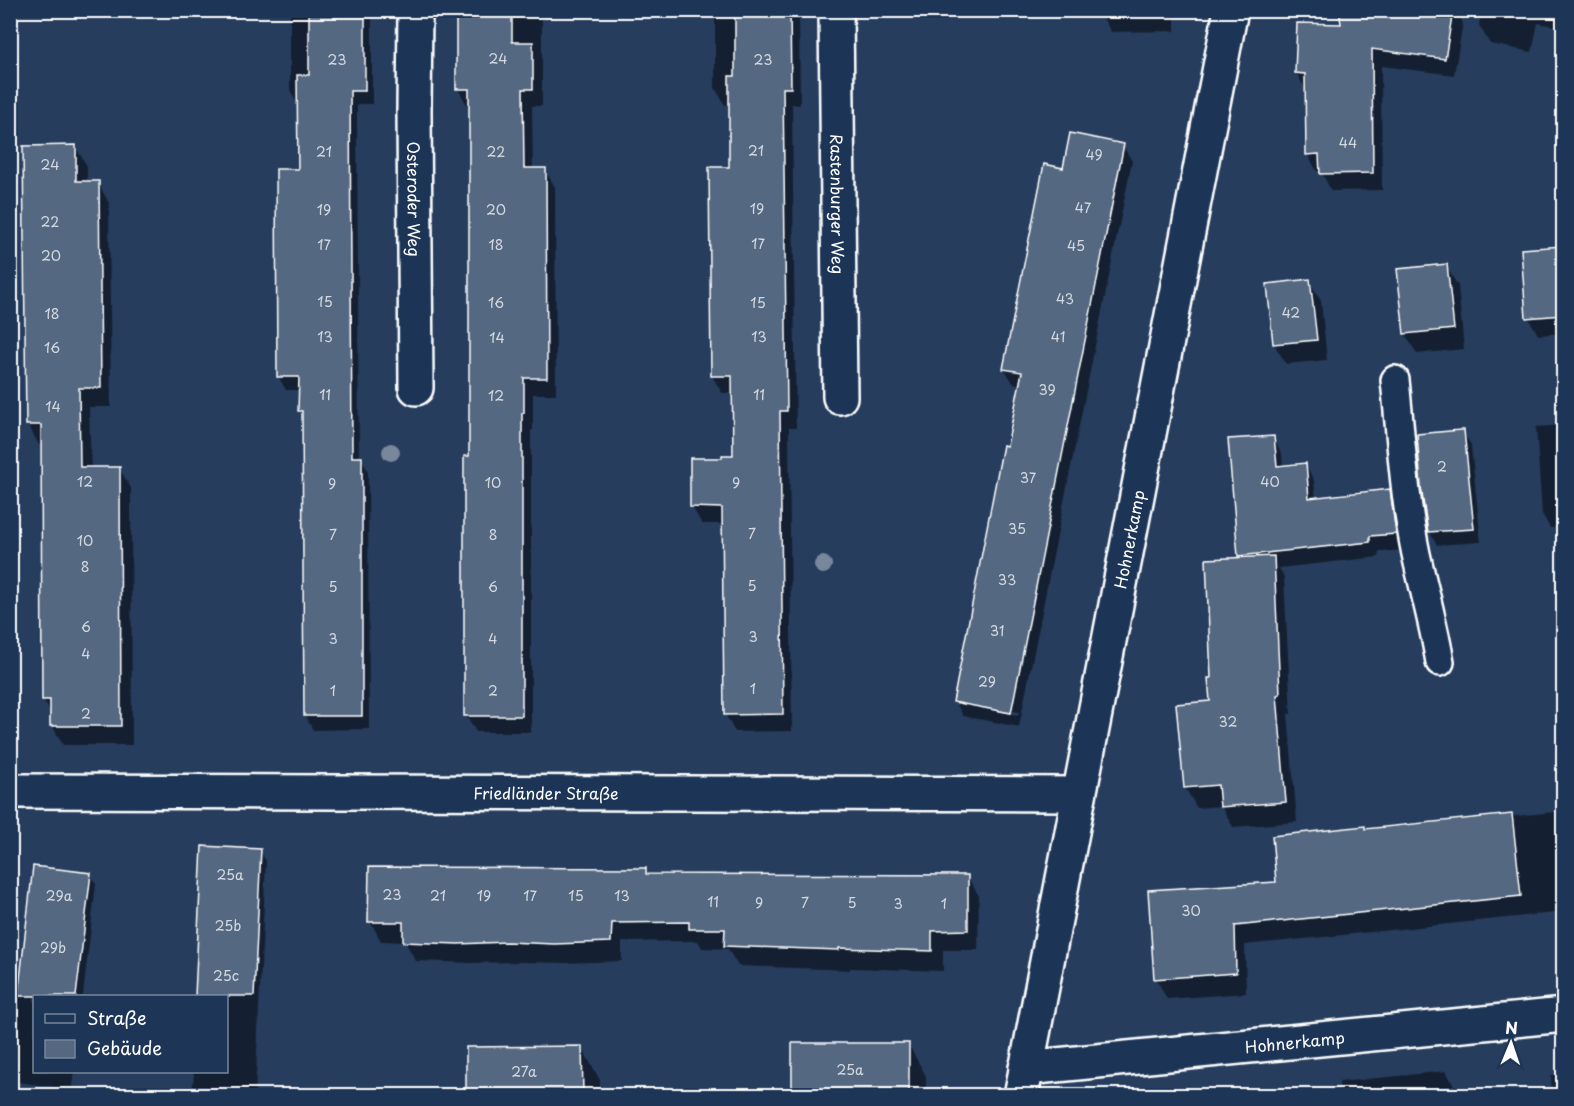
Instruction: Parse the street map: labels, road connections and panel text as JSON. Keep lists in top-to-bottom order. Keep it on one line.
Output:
{"streets":{"street":["Osteroder Weg","Rastenburger Weg","Hohnerkamp","Friedländer Straße"]},"crossings":[["Hohnerkamp","Friedländer Straße"]],"house_numbers":["24","23","23","44","21","21","22","49","24","47","19","19","20","22","17","17","18","45","20","43","15","16","15","42","18","13","13","41","14","16","39","11","11","12","14","2","37","12","40","10","9","9","35","7","7","8","10","8","33","5","5","6","6","31","3","3","4","4","29","1","1","2","2","32","25a","23","29a","21","19","17","15","13","11","9","7","5","3","1","30","25b","29b","25c","25a","27a"],"legend":["Straße","Gebäude"],"north":"top"}
